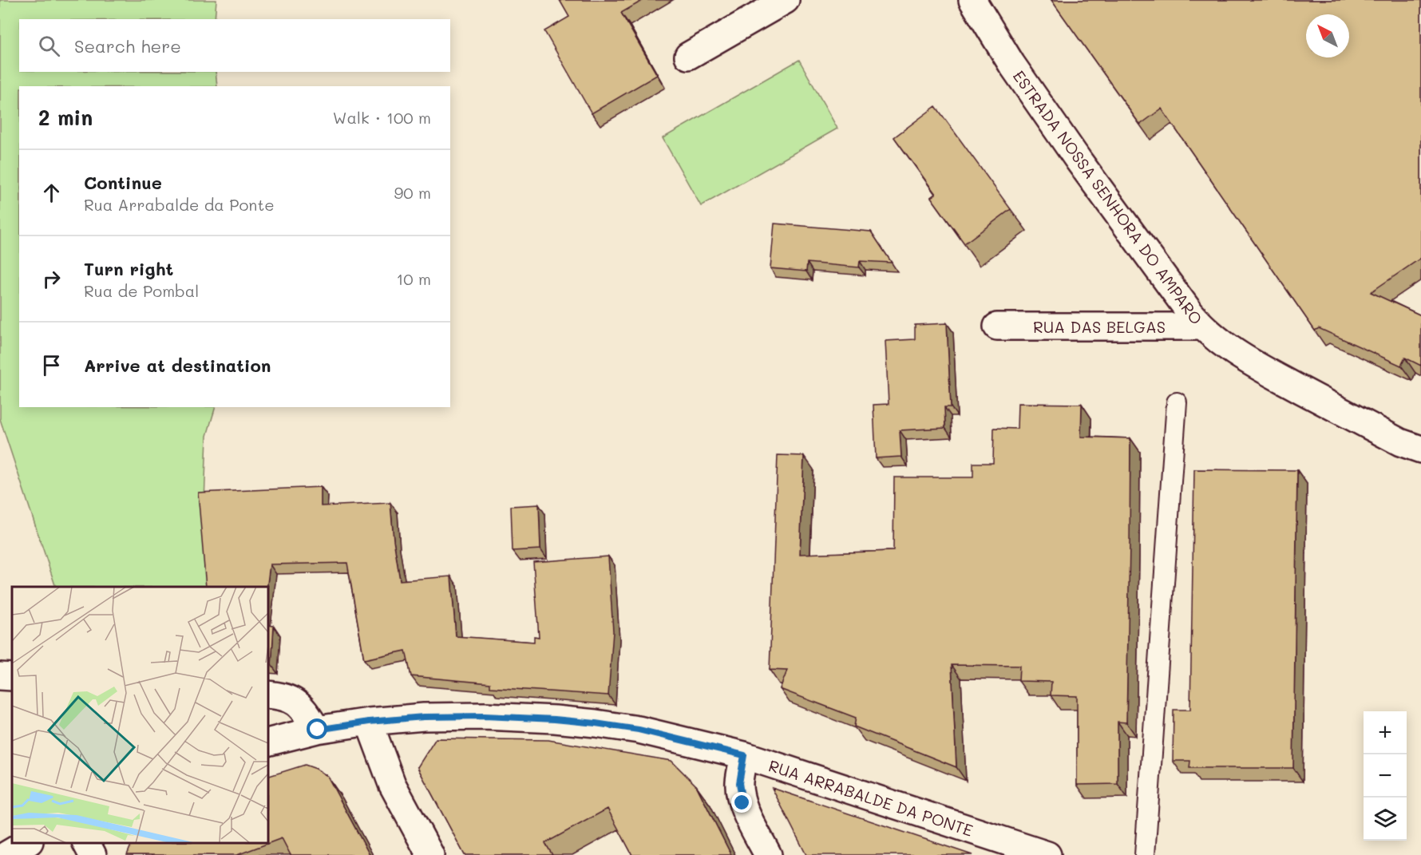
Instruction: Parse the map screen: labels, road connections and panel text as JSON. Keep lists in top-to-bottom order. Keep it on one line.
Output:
{"streets":{"street":["ESTRADA NOSSA SENHORA DO AMPARO","RUA DAS BELGAS","RUA ARRABALDE DA PONTE"]},"crossings":[["ESTRADA NOSSA SENHORA DO AMPARO","RUA DAS BELGAS"]],"north":"top left","page":{"search":"Search here","heading":["2 min","Walk · 100 m"],"list":[["Continue","Rua Arrabalde da Ponte","90 m"],["Turn right","Rua de Pombal","10 m"],"Arrive at destination"],"map_buttons":["+","−"]}}
